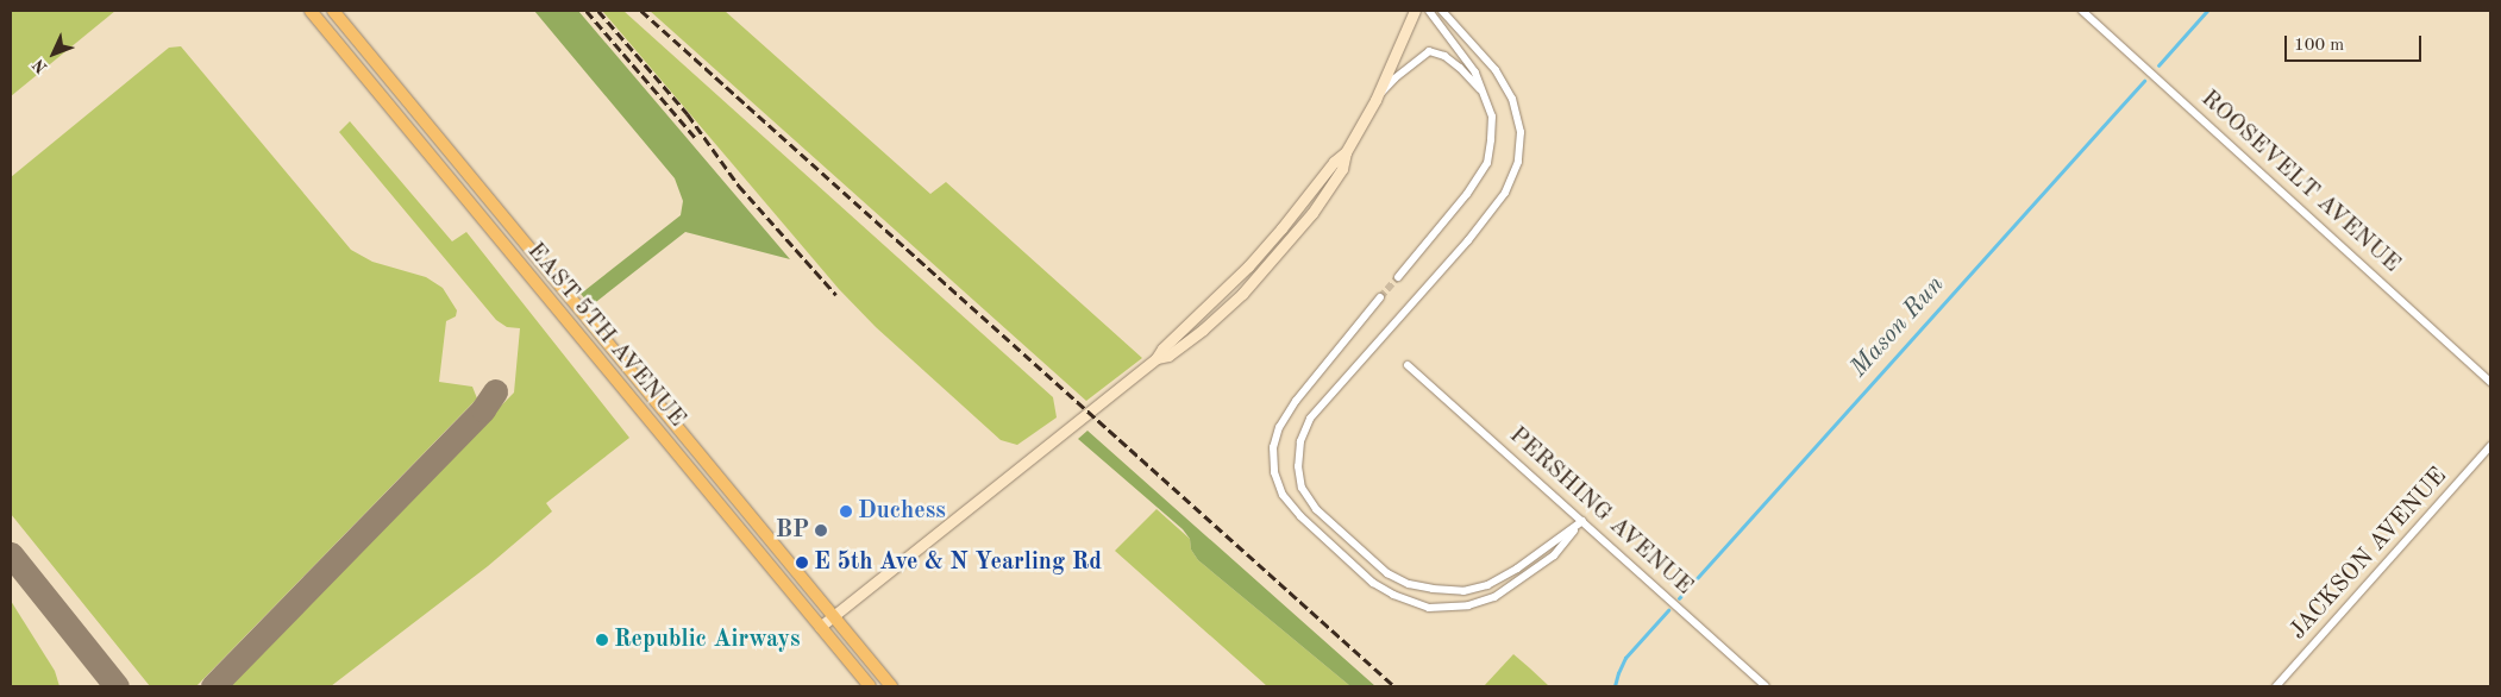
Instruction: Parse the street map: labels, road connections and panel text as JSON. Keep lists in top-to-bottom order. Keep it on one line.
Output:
{"streets":{"main road":["EAST 5TH AVENUE"],"street":["ROOSEVELT AVENUE","PERSHING AVENUE","JACKSON AVENUE"]},"water":["Mason Run"],"places":["Duchess","BP","E 5th Ave & N Yearling Rd","Republic Airways"],"scale_bar":"100 m","north":"bottom left"}
